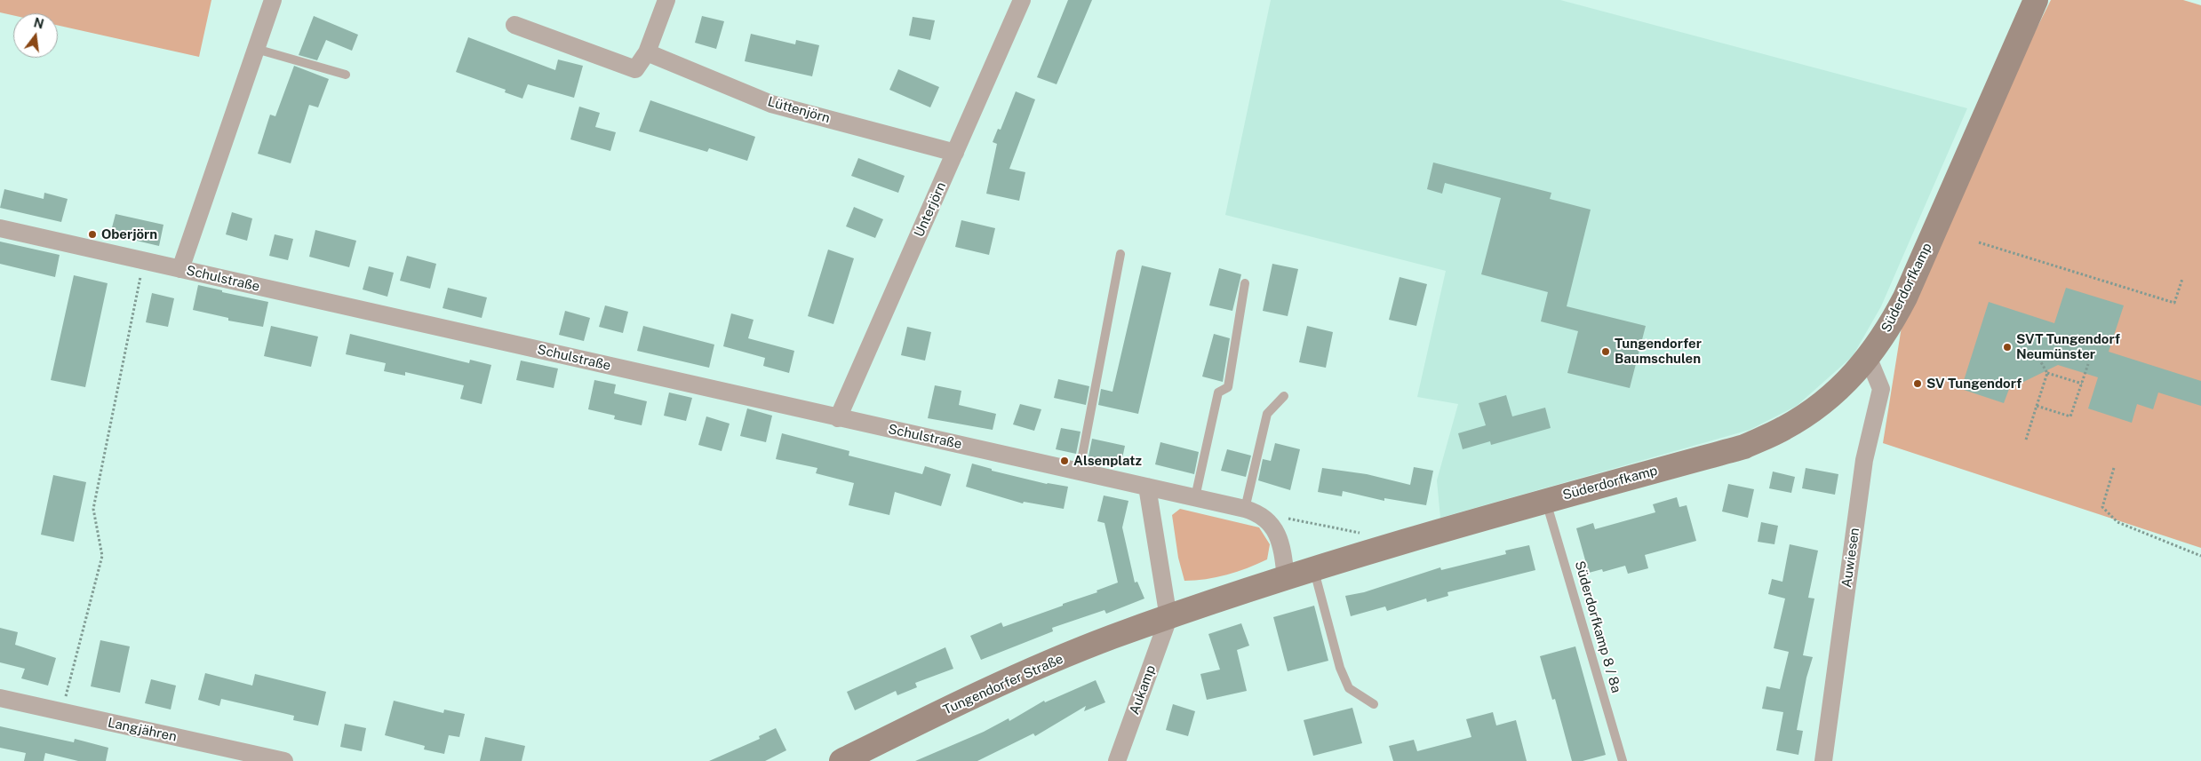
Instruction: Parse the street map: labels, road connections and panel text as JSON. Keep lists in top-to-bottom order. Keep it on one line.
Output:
{"streets":{"main road":["Süderdorfkamp","Tungendorfer Straße"],"street":["Lüttenjörn","Unterjörn","Schulstraße","Auwiesen","Aukamp","Langjähren"],"lane":["Süderdorfkamp 8 / 8a"]},"crossings":[["Lüttenjörn","Unterjörn"],["Unterjörn","Schulstraße"],["Süderdorfkamp","Auwiesen"],["Süderdorfkamp","Süderdorfkamp 8 / 8a"],["Tungendorfer Straße","Aukamp"]],"places":["Oberjörn","SVT Tungendorf Neumünster","Tungendorfer Baumschulen","SV Tungendorf","Alsenplatz"],"north":"top"}
